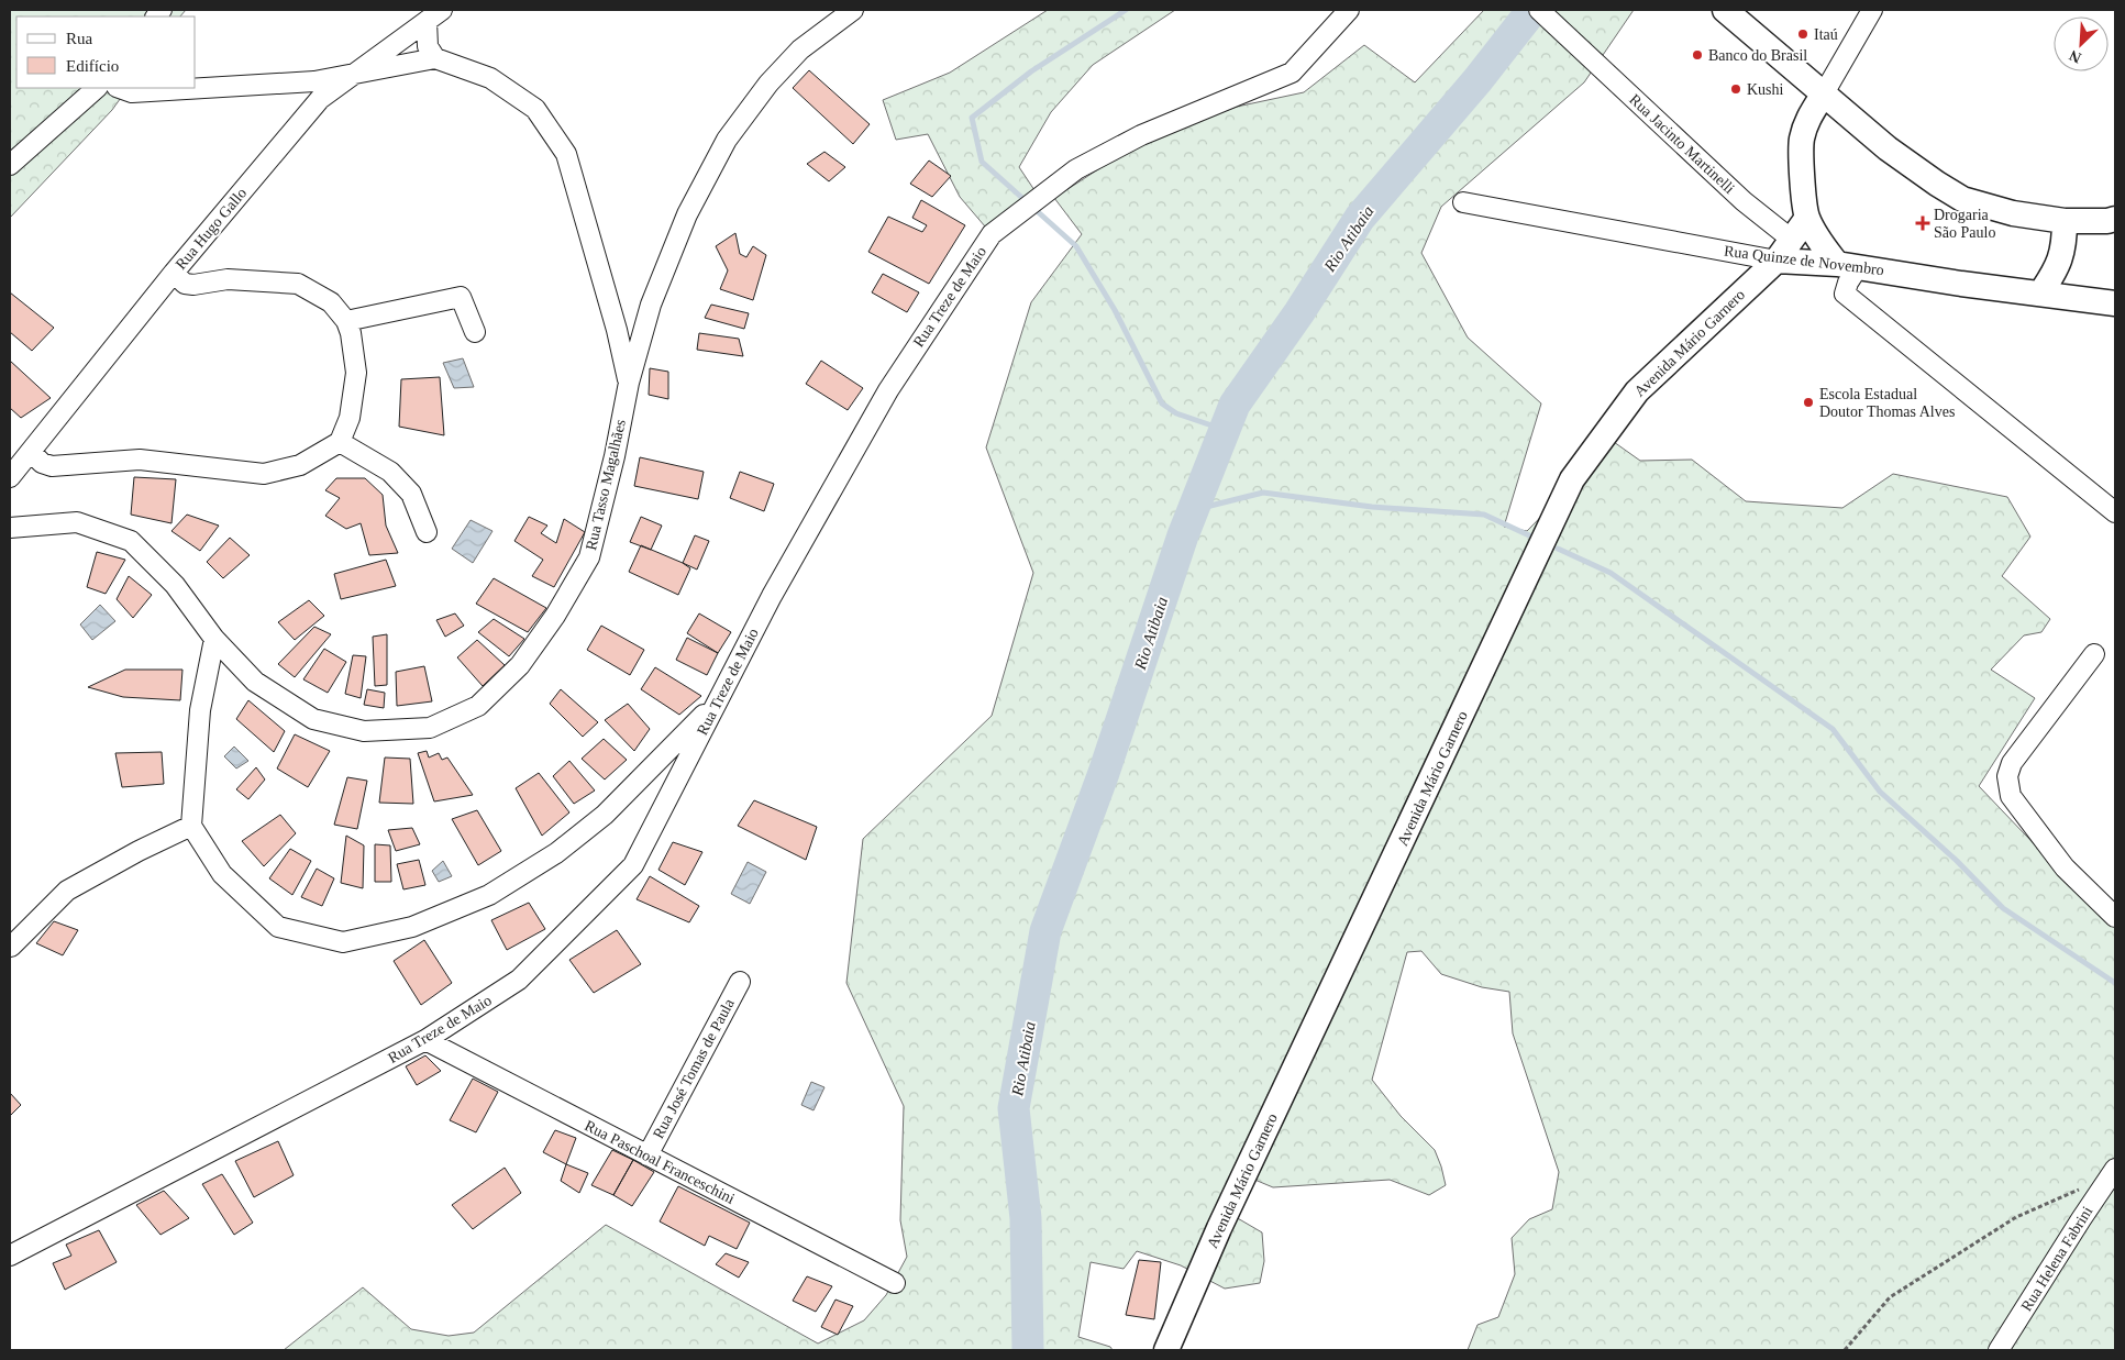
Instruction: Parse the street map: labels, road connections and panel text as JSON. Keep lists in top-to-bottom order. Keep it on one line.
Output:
{"streets":{"main road":["Rua Quinze de Novembro","Avenida Mário Garnero"],"street":["Rua Jacinto Martinelli","Rua Hugo Gallo","Rua Treze de Maio","Rua Tasso Magalhães","Rua José Tomas de Paula","Rua Paschoal Franceschini","Rua Helena Fabrini"]},"crossings":[["Rua Jacinto Martinelli","Avenida Mário Garnero"],["Rua Quinze de Novembro","Avenida Mário Garnero"],["Rua Treze de Maio","Rua Paschoal Franceschini"],["Rua José Tomas de Paula","Rua Paschoal Franceschini"]],"water":["Rio Atibaia"],"places":{"other":["Itaú","Banco do Brasil","Kushi","Escola Estadual Doutor Thomas Alves"],"health":["Drogaria São Paulo"]},"legend":["Rua","Edifício"],"north":"bottom left"}
